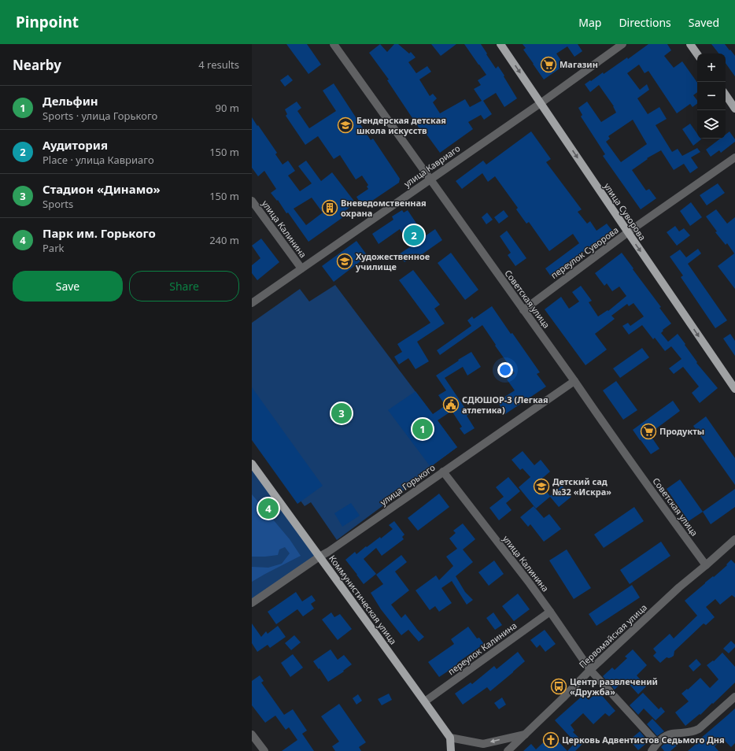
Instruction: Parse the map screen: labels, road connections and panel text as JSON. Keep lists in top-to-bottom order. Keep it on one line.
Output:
{"streets":{"main road":["улица Суворова","Коммунистическая улица"],"street":["улица Кавриаго","улица Калинина","переулок Суворова","Советская улица","улица Горького","Первомайская улица","переулок Калинина"]},"crossings":[["улица Кавриаго","улица Суворова"],["улица Кавриаго","улица Калинина"],["улица Кавриаго","Советская улица"],["улица Суворова","переулок Суворова"],["улица Калинина","улица Горького"],["улица Калинина","Первомайская улица"],["улица Калинина","переулок Калинина"],["переулок Суворова","Советская улица"],["Советская улица","улица Горького"],["Советская улица","Первомайская улица"],["улица Горького","Коммунистическая улица"],["Коммунистическая улица","переулок Калинина"]],"one_way":["улица Суворова"],"places":{"supermarket":["Магазин","Продукты"],"school or university":["Бендерская детская школа искусств","Художественное училище","Детский сад №32 «Искра»"],"building":["Вневедомственная охрана"],"public building":["СДЮШОР-3 (Легкая атлетика)"],"bus stop":["Центр развлечений «Дружба»"],"church":["Церковь Адвентистов Седьмого Дня"]},"page":{"header":"Pinpoint","nav":["Map","Directions","Saved"],"heading":["Nearby","4 results"],"map_buttons":["+","−"],"list":[{"mark":"1","name":"Дельфин","note":"Sports · улица Горького","value":"90 m"},{"mark":"2","name":"Аудитория","note":"Place · улица Кавриаго","value":"150 m"},{"mark":"3","name":"Стадион «Динамо»","note":"Sports","value":"150 m"},{"mark":"4","name":"Парк им. Горького","note":"Park","value":"240 m"}],"pins":["2","3","1","4"],"buttons":["Save","Share"]}}
